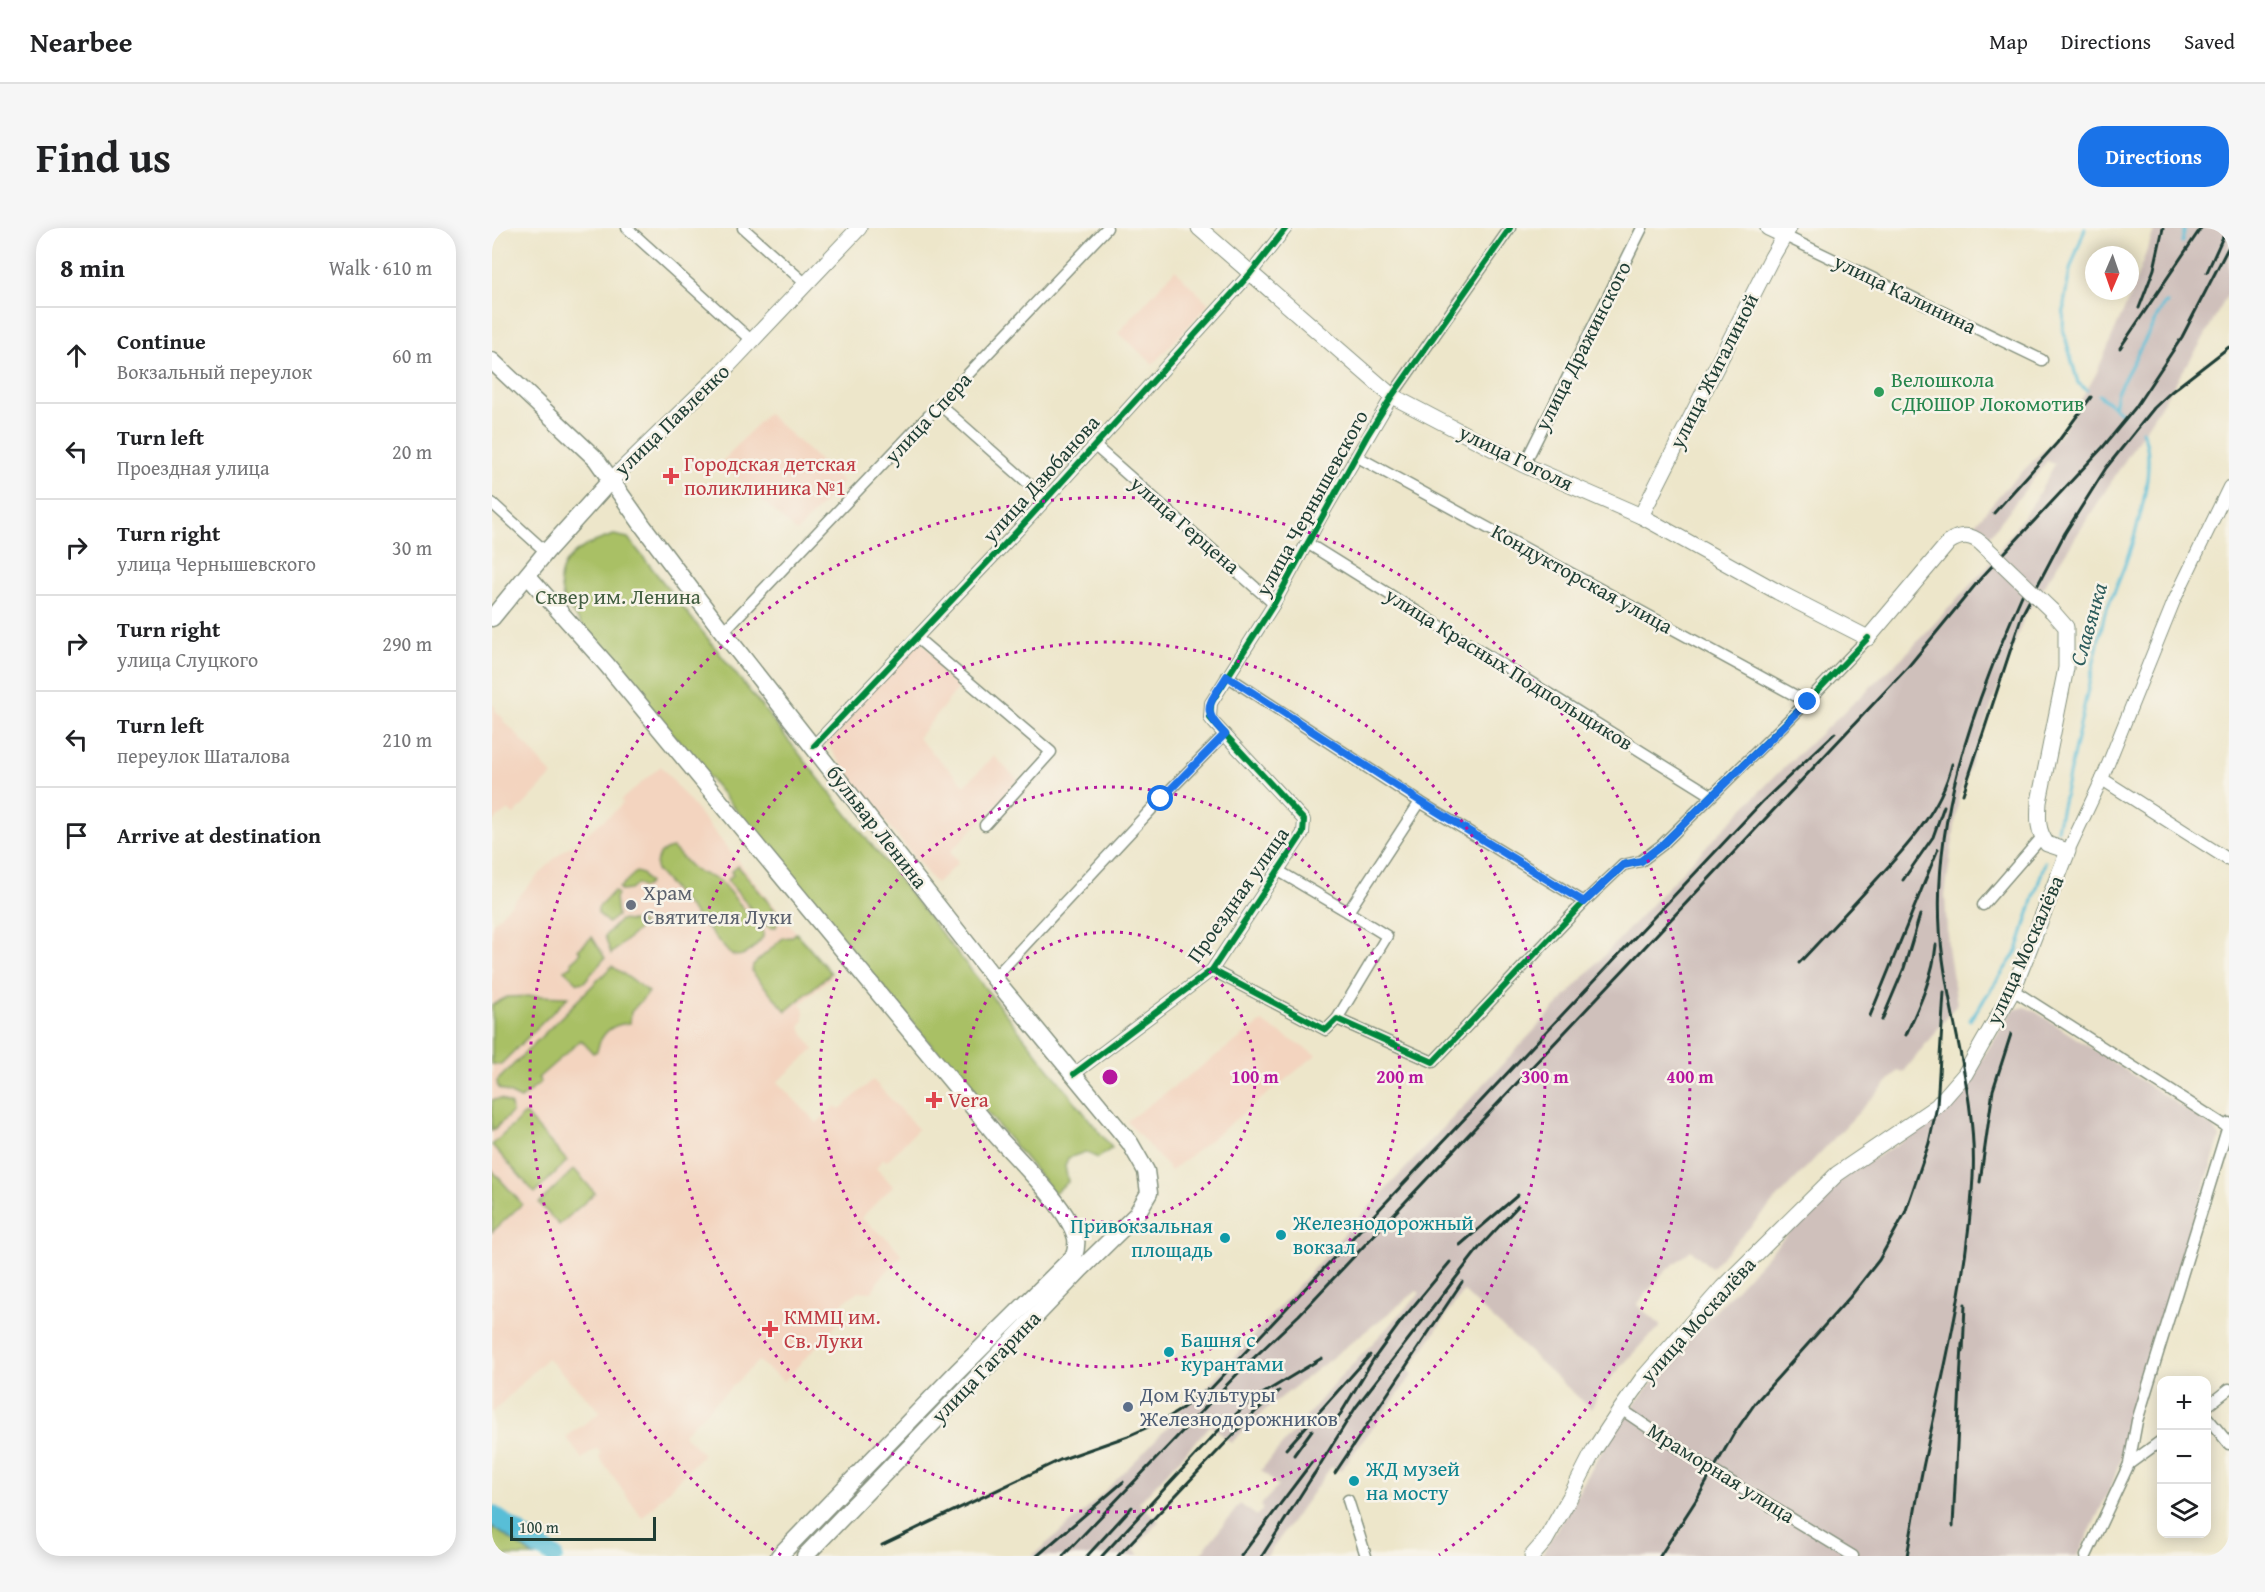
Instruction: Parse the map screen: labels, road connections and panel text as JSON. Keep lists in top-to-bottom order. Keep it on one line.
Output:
{"streets":{"main road":["улица Калинина","улица Жигалиной","улица Павленко","улица Гоголя","бульвар Ленина","улица Москалёва","улица Гагарина"],"street":["улица Дражинского","улица Спера","улица Дзюбанова","улица Чернышевского","улица Герцена","Кондукторская улица","улица Красных Подпольщиков","Проездная улица","Мраморная улица"]},"crossings":[["улица Калинина","улица Жигалиной"],["улица Дражинского","улица Гоголя"],["улица Жигалиной","улица Гоголя"],["улица Спера","бульвар Ленина"],["улица Павленко","бульвар Ленина"],["улица Павленко","улица Гагарина"],["улица Гоголя","улица Дзюбанова"],["улица Гоголя","улица Чернышевского"],["улица Дзюбанова","улица Герцена"],["улица Дзюбанова","бульвар Ленина"],["улица Чернышевского","улица Герцена"],["улица Чернышевского","Кондукторская улица"],["улица Чернышевского","улица Красных Подпольщиков"],["улица Чернышевского","Проездная улица"],["бульвар Ленина","Проездная улица"],["бульвар Ленина","улица Гагарина"],["улица Москалёва","Мраморная улица"]],"water":["Славянка"],"parks":["Сквер им. Ленина"],"places":{"other":["Велошкола СДЮШОР Локомотив","Храм Святителя Луки","Железнодорожный вокзал","Привокзальная площадь","Башня с курантами","Дом Культуры Железнодорожников","ЖД музей на мосту"],"health":["Городская детская поликлиника №1","Vera","КММЦ им. Св. Луки"]},"scale_bar":"100 m","north":"bottom","page":{"header":"Nearbee","nav":["Map","Directions","Saved"],"title":"Find us","buttons":"Directions","heading":["8 min","Walk · 610 m"],"list":[["Continue","Вокзальный переулок","60 m"],["Turn left","Проездная улица","20 m"],["Turn right","улица Чернышевского","30 m"],["Turn right","улица Слуцкого","290 m"],["Turn left","переулок Шаталова","210 m"],"Arrive at destination"],"map_buttons":["+","−"],"scale":"100 m"},"rings":["100 m","200 m","300 m","400 m"]}
